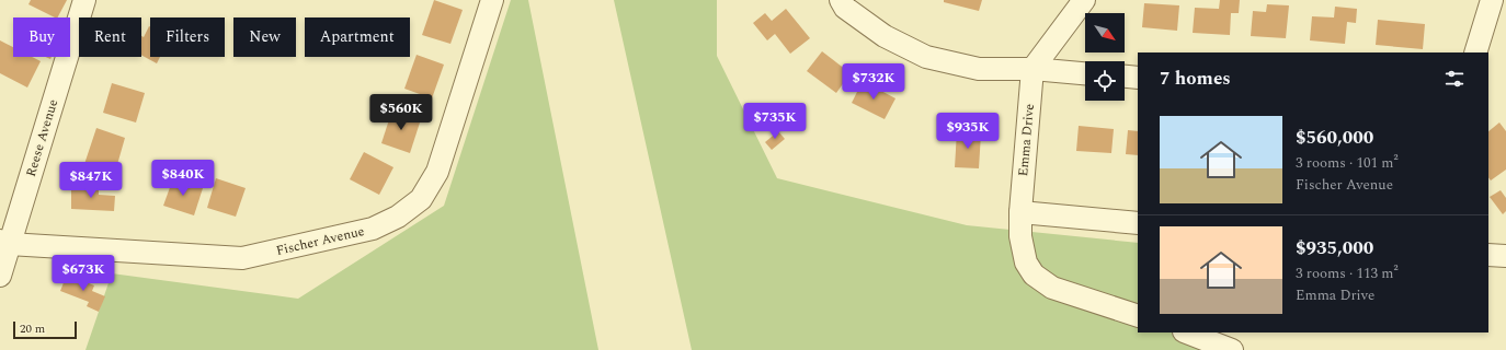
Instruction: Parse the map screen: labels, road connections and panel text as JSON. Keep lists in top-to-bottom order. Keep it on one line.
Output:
{"streets":{"street":["Reese Avenue","Emma Drive","Fischer Avenue"]},"crossings":[["Reese Avenue","Fischer Avenue"]],"scale_bar":"20 m","north":"bottom right","page":{"chip":["Buy","Rent","Filters","New","Apartment"],"heading":"7 homes","price":["$732K","$560K","$735K","$935K","$840K","$847K","$673K"],"list":[{"name":"$560,000","note":"3 rooms · 101 m² · Fischer Avenue"},{"name":"$935,000","note":"3 rooms · 113 m² · Emma Drive"}],"scale":"20 m"}}
